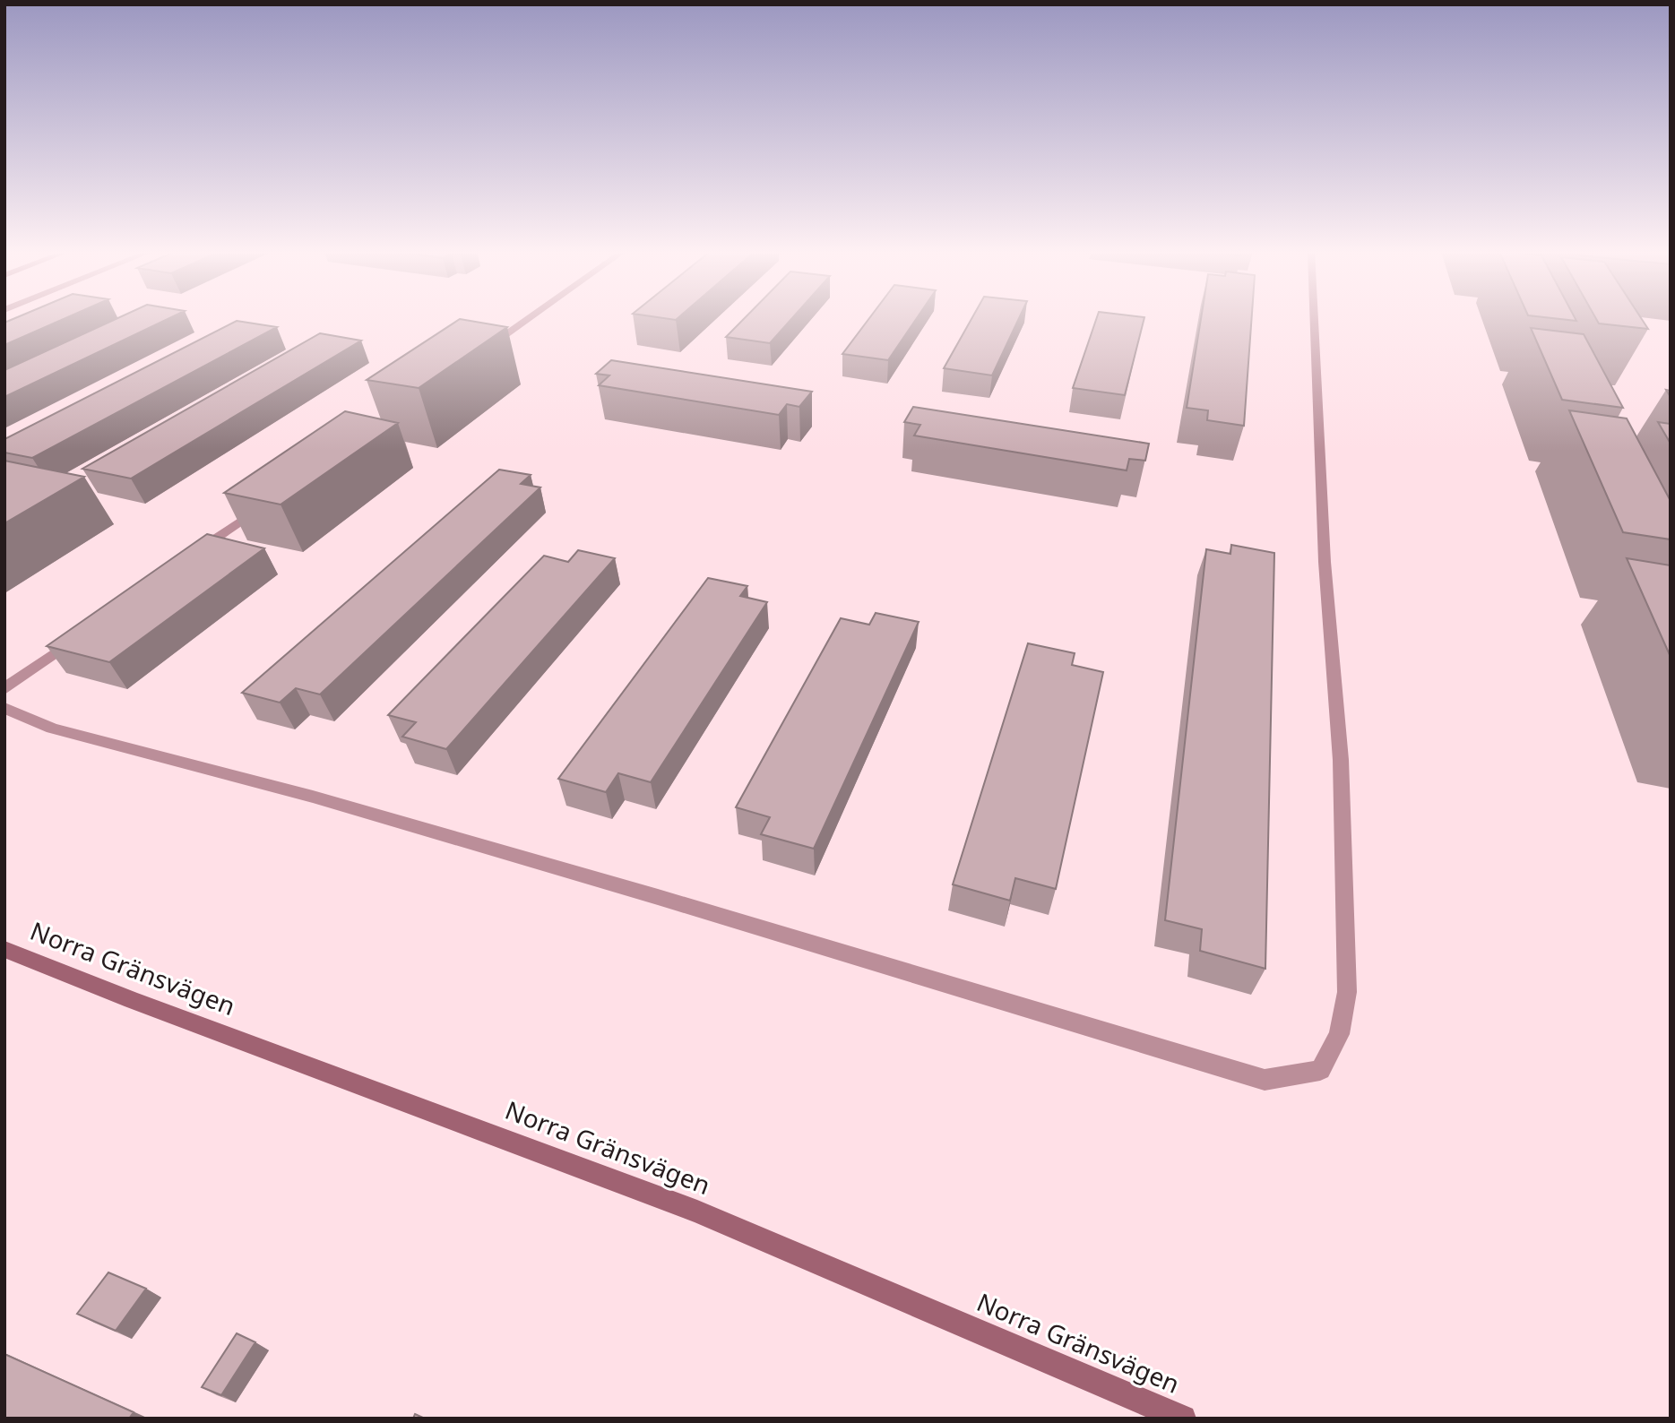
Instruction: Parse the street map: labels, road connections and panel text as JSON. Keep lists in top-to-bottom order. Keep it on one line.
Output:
{"streets":{"street":["Norra Gränsvägen"]}}
